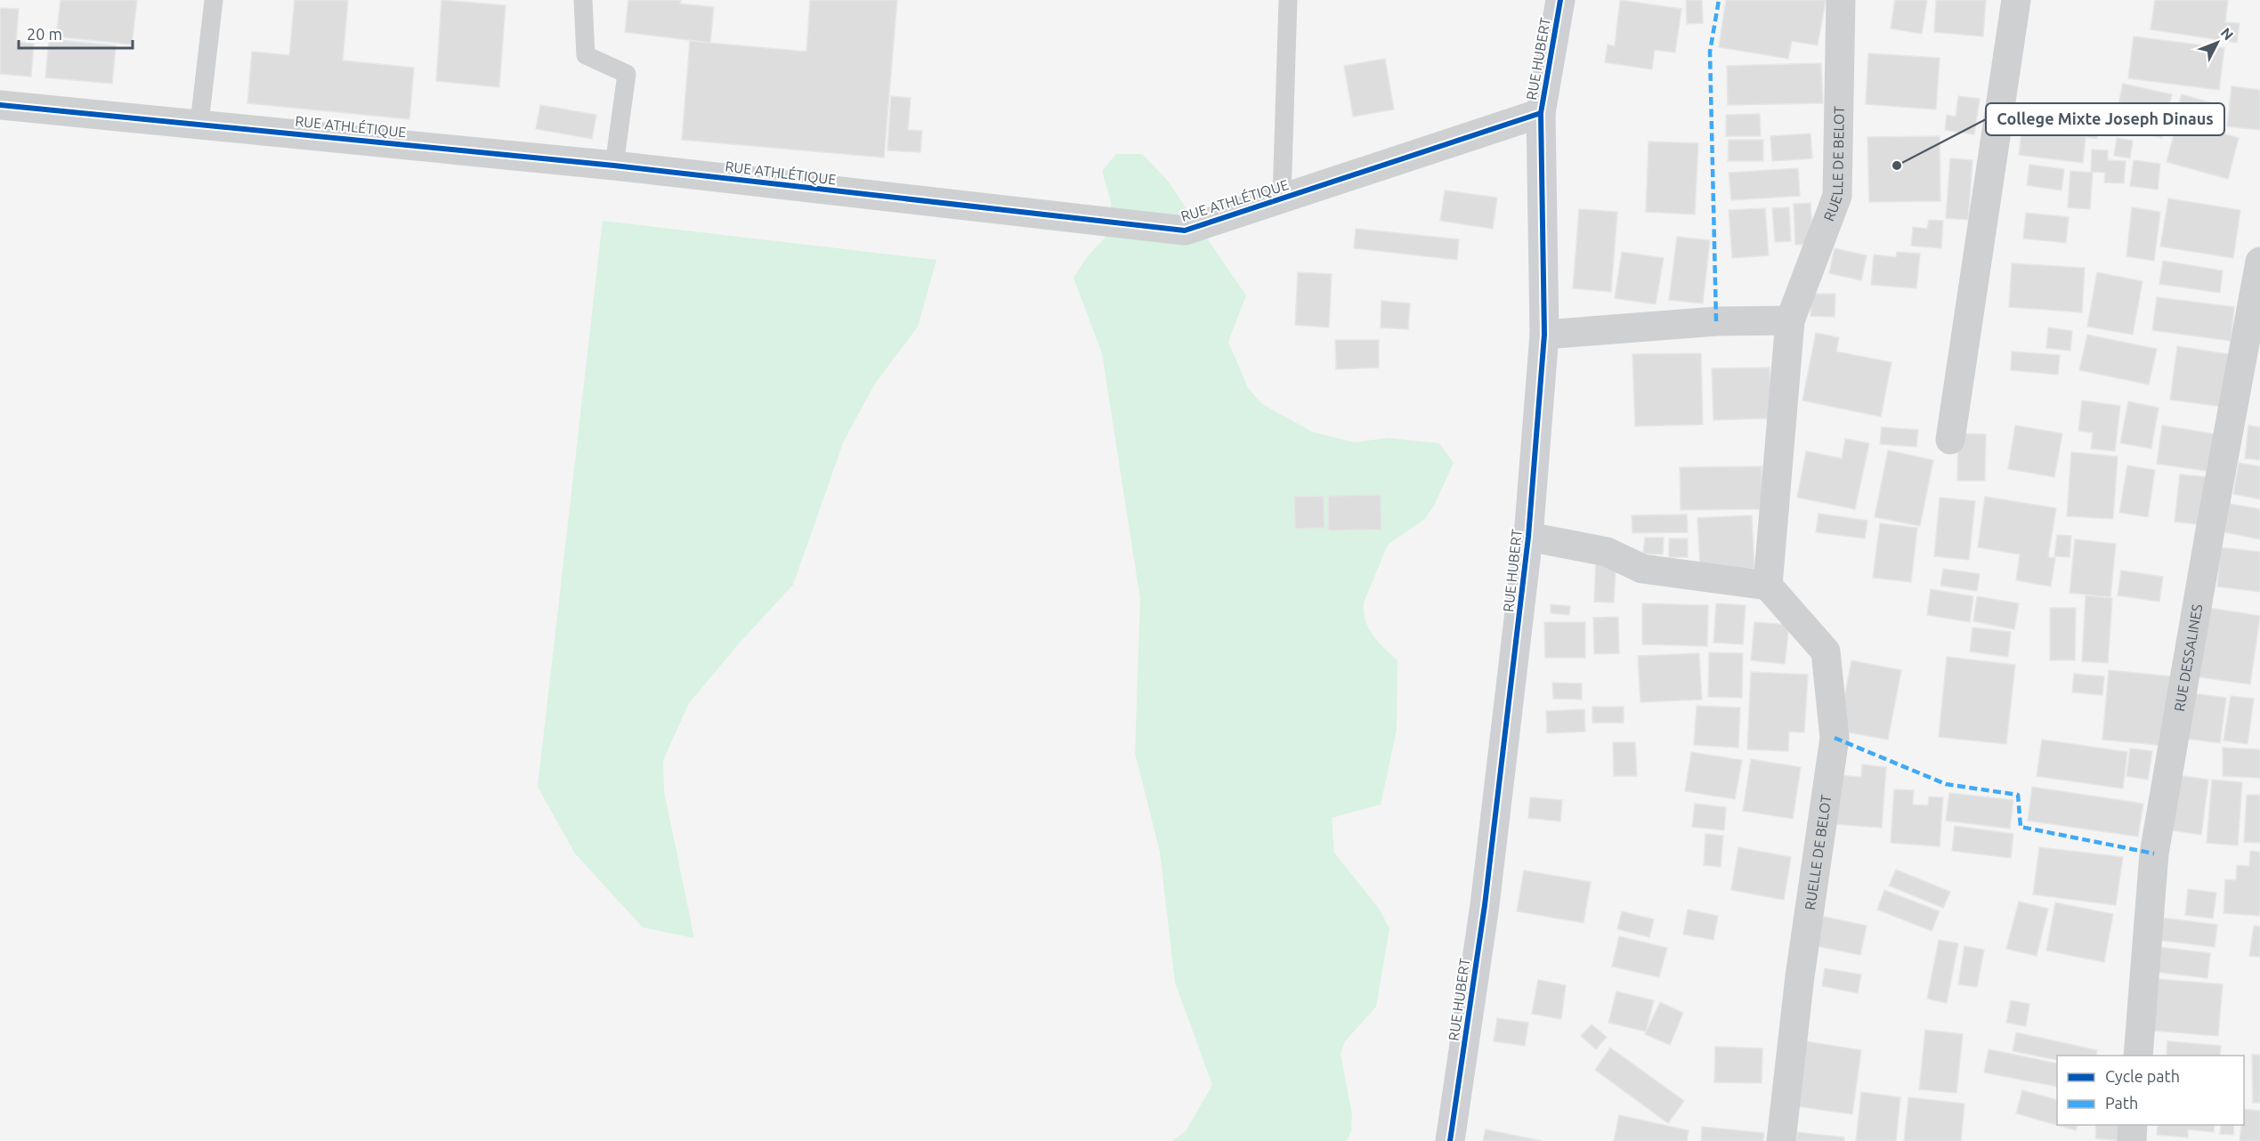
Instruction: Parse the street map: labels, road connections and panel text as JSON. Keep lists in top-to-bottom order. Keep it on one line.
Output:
{"streets":{"street":["RUE HUBERT","RUE ATHLÉTIQUE","RUELLE DE BELOT","RUE DESSALINES"]},"crossings":[["RUE HUBERT","RUE ATHLÉTIQUE"]],"places":["College Mixte Joseph Dinaus"],"legend":["Cycle path","Path"],"scale_bar":"20 m","north":"top right"}
